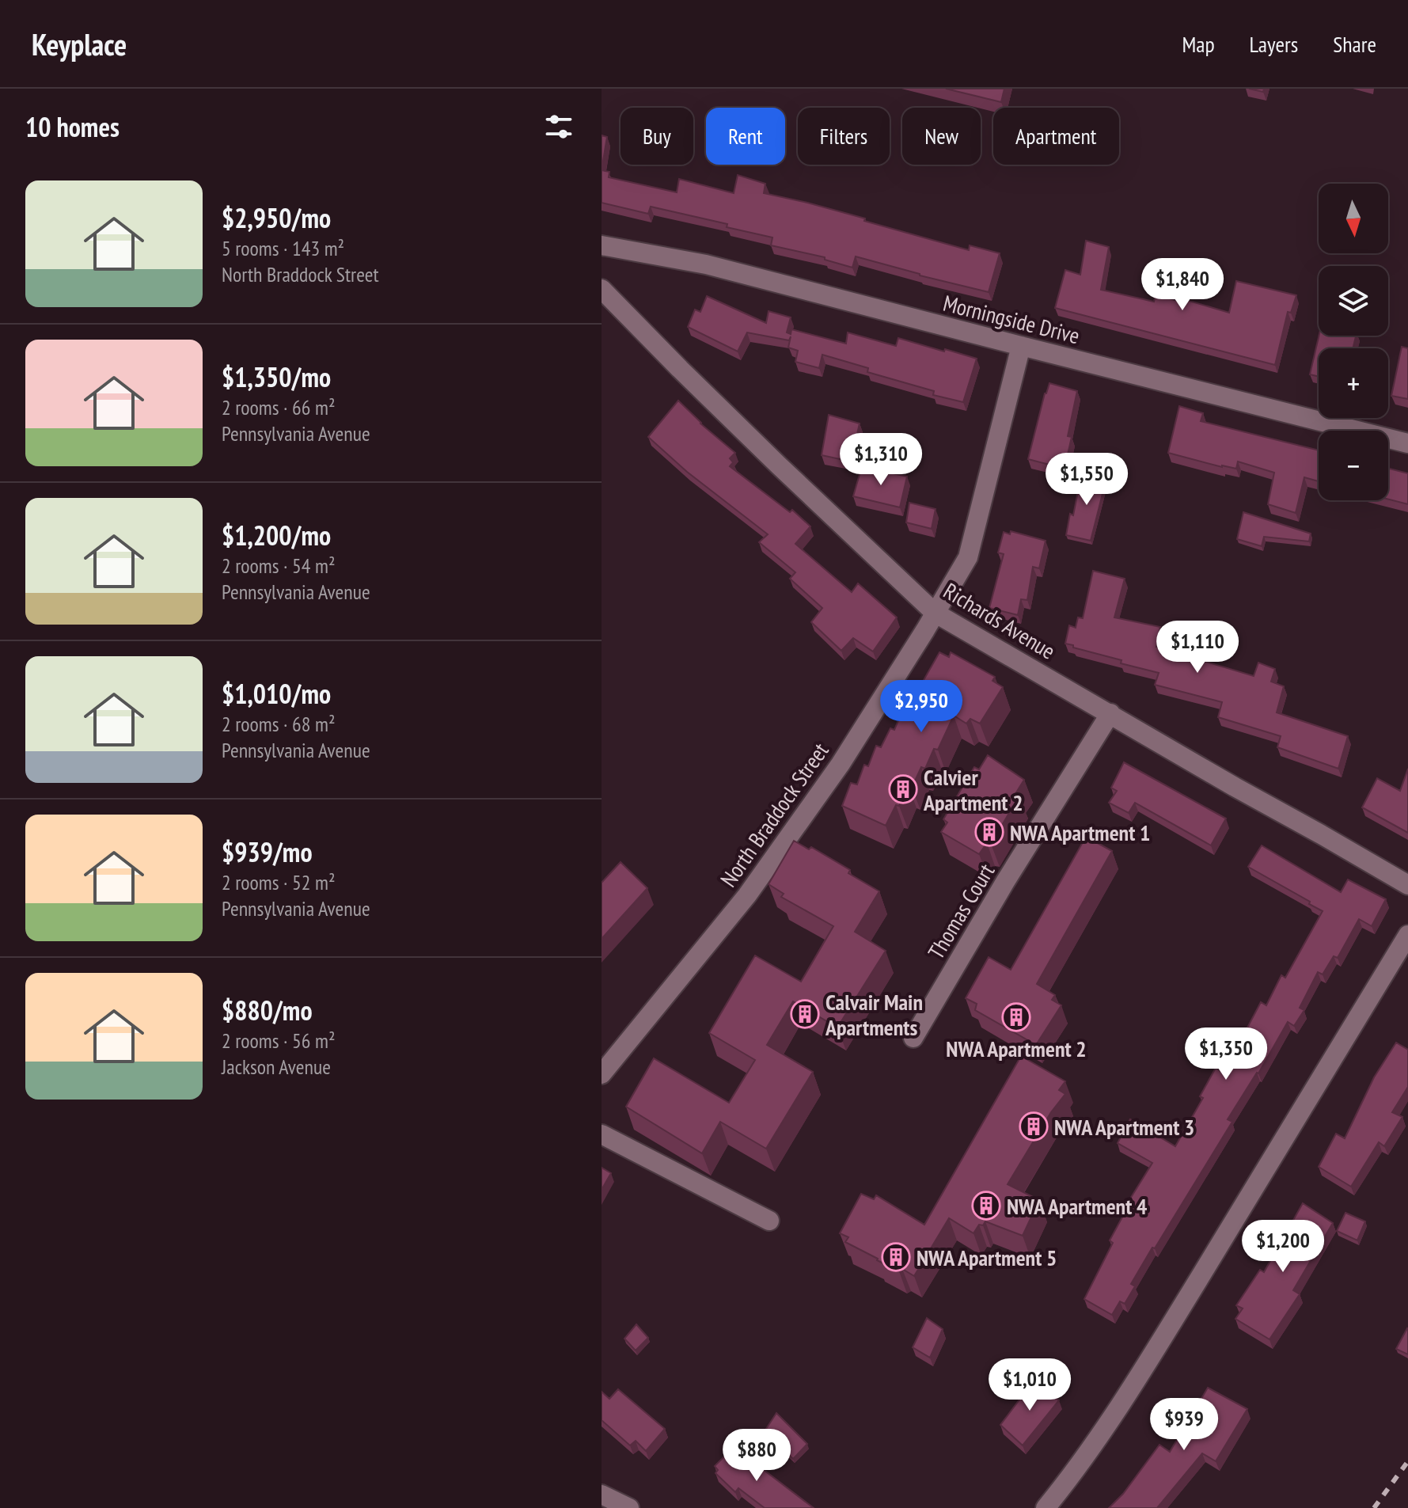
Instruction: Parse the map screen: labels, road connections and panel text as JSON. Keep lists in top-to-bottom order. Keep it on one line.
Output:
{"streets":{"street":["Morningside Drive","Richards Avenue","North Braddock Street","Thomas Court"]},"crossings":[["Morningside Drive","North Braddock Street"],["Richards Avenue","North Braddock Street"],["Richards Avenue","Thomas Court"]],"places":{"building":["Calvier Apartment 2","NWA Apartment 1","Calvair Main Apartments","NWA Apartment 2","NWA Apartment 3","NWA Apartment 4","NWA Apartment 5"]},"north":"bottom","page":{"header":"Keyplace","nav":["Map","Layers","Share"],"heading":"10 homes","chip":["Buy","Rent","Filters","New","Apartment"],"list":[{"name":"$2,950/mo","note":"5 rooms · 143 m² · North Braddock Street"},{"name":"$1,350/mo","note":"2 rooms · 66 m² · Pennsylvania Avenue"},{"name":"$1,200/mo","note":"2 rooms · 54 m² · Pennsylvania Avenue"},{"name":"$1,010/mo","note":"2 rooms · 68 m² · Pennsylvania Avenue"},{"name":"$939/mo","note":"2 rooms · 52 m² · Pennsylvania Avenue"},{"name":"$880/mo","note":"2 rooms · 56 m² · Jackson Avenue"}],"map_buttons":["+","−"],"price":["$1,840","$1,310","$1,550","$1,110","$2,950","$1,350","$1,200","$1,010","$939","$880"]}}
